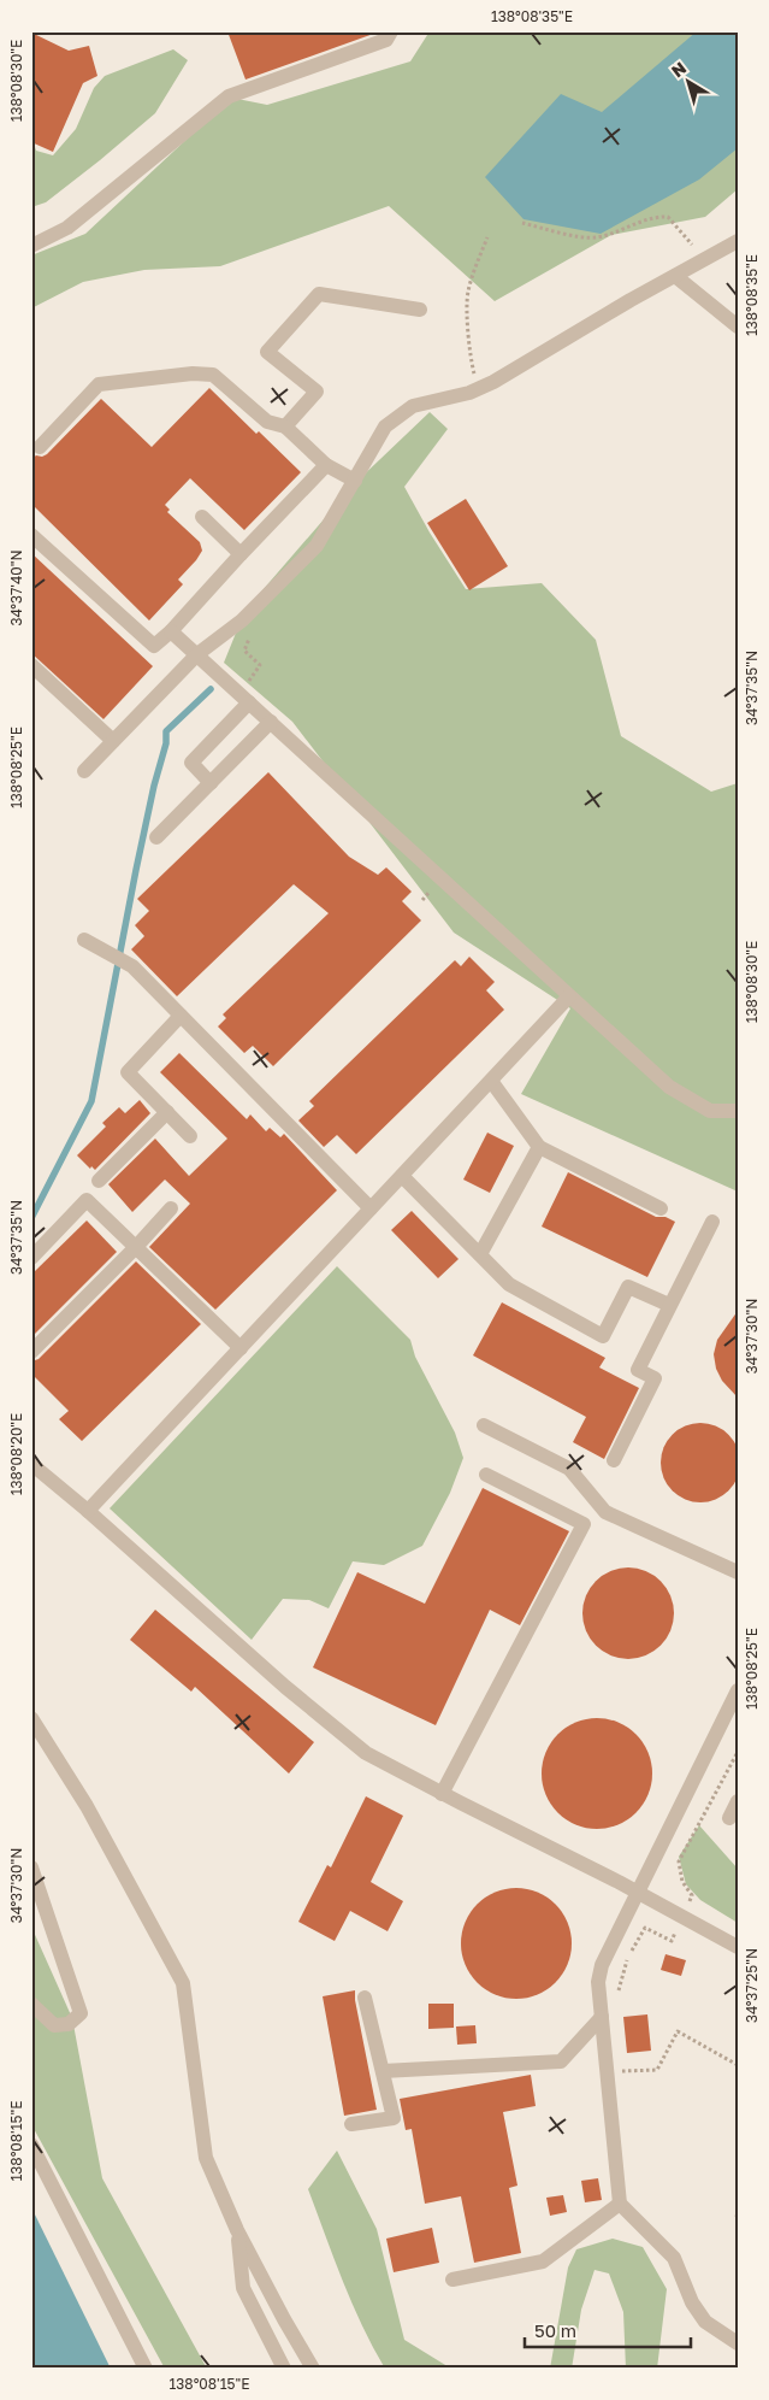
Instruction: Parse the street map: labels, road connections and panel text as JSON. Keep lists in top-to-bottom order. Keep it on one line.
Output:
{"scale_bar":"50 m","north":"top left","coordinates":["138°08'35\"E","138°08'30\"E","34°37'40\"N","34°37'35\"N","138°08'25\"E","34°37'30\"N","138°08'20\"E","34°37'25\"N","138°08'15\"E"]}
